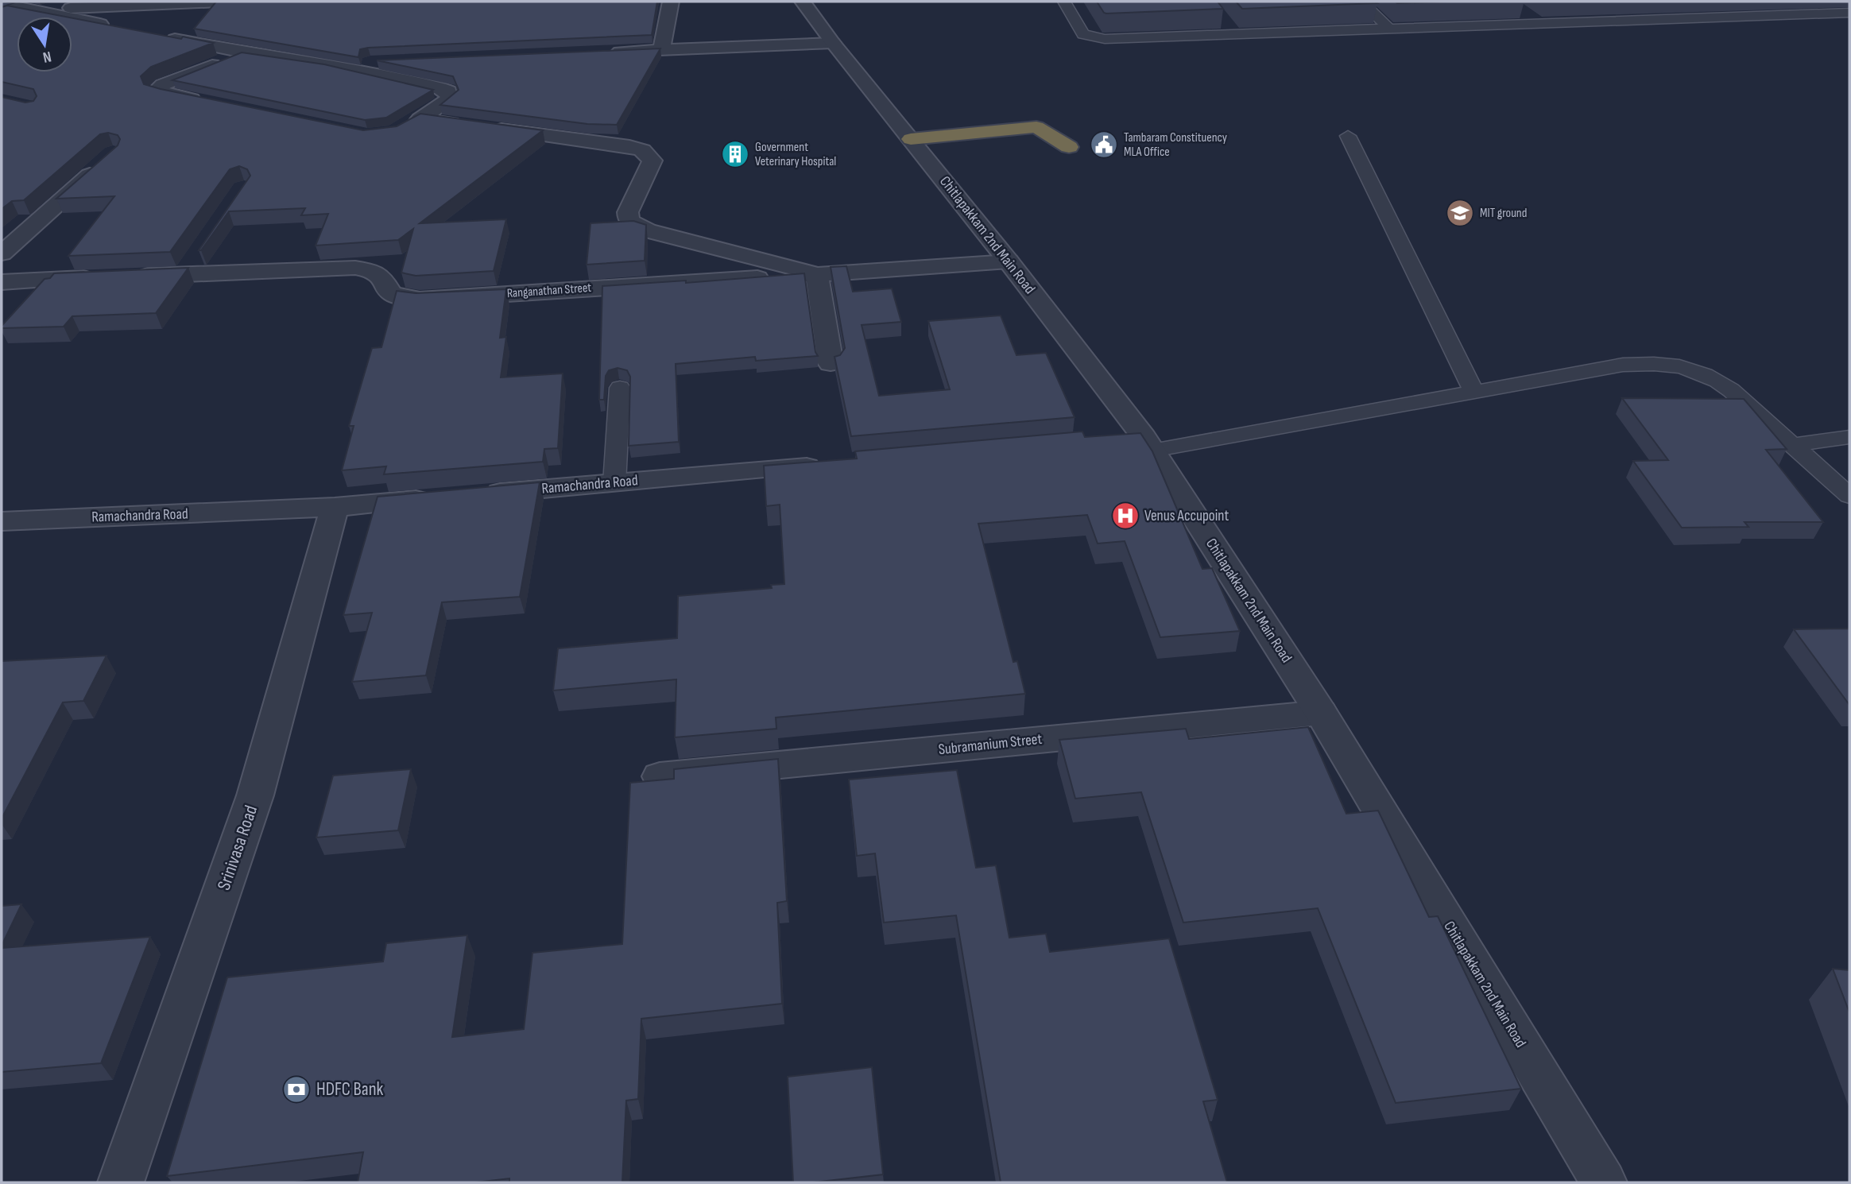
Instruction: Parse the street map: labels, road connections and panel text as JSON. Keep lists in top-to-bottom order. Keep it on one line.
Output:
{"streets":{"street":["Chitlapakkam 2nd Main Road","Ranganathan Street","Ramachandra Road","Subramanium Street","Srinivasa Road"]},"crossings":[["Chitlapakkam 2nd Main Road","Ranganathan Street"],["Chitlapakkam 2nd Main Road","Subramanium Street"],["Ramachandra Road","Srinivasa Road"]],"places":{"public building":["Tambaram Constituency MLA Office"],"building":["Government Veterinary Hospital"],"school or university":["MIT ground"],"hospital":["Venus Accupoint"],"bank":["HDFC Bank"]},"north":"bottom"}
